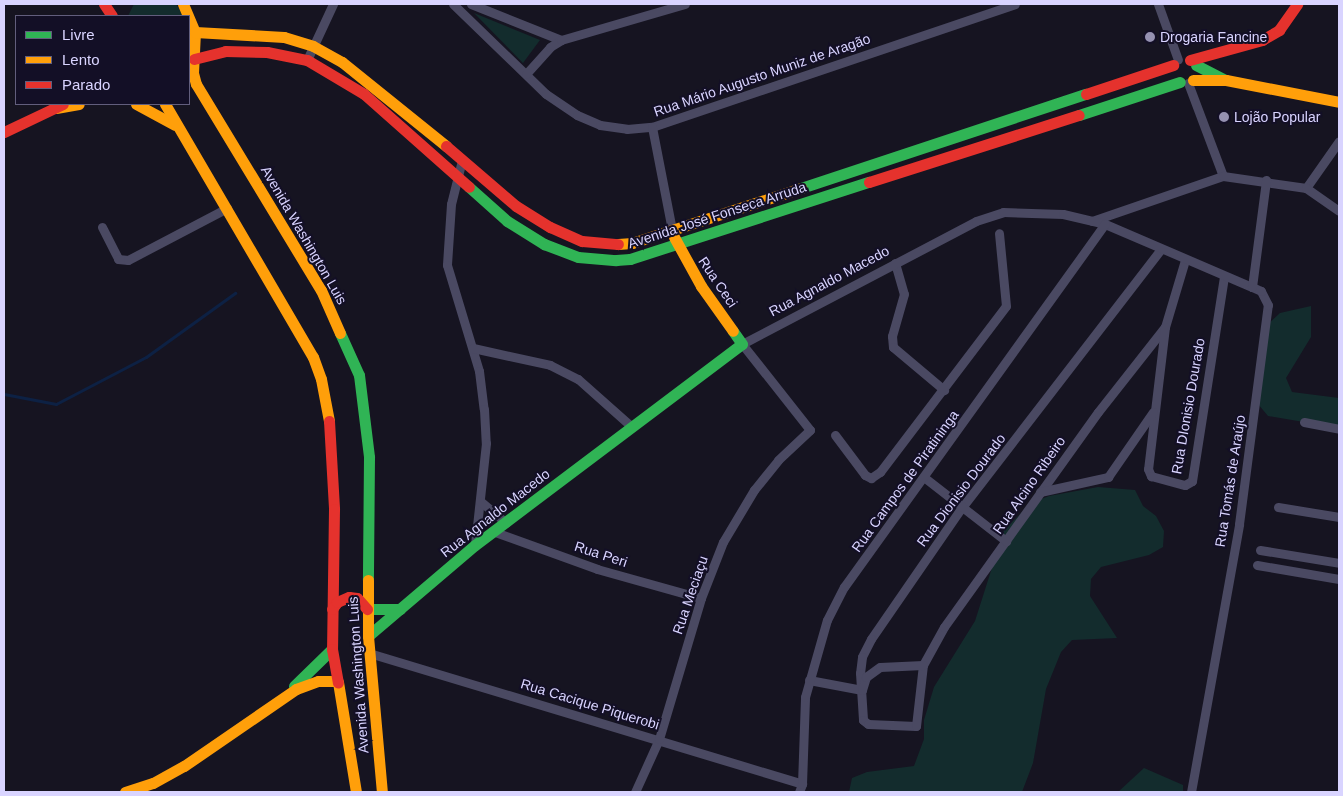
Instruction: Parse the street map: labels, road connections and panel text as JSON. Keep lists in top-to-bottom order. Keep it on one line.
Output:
{"streets":{"main road":["Avenida José Fonseca Arruda","Avenida Washington Luis","Rua Agnaldo Macedo","Rua Ceci"],"street":["Rua Mário Augusto Muniz de Aragão","Rua DIonisio Dourado","Rua Campos de Piratininga","Rua Tomás de Araújo","Rua Alcino Ribeiro","Rua Dionisio Dourado","Rua Peri","Rua Meciaçu","Rua Cacique Piquerobi"]},"crossings":[["Rua Mário Augusto Muniz de Aragão","Rua Ceci"],["Avenida José Fonseca Arruda","Avenida Washington Luis"],["Avenida José Fonseca Arruda","Rua Ceci"],["Avenida Washington Luis","Rua Agnaldo Macedo"],["Avenida Washington Luis","Rua Cacique Piquerobi"],["Rua Agnaldo Macedo","Rua Ceci"],["Rua Agnaldo Macedo","Rua Peri"],["Rua Ceci","Rua Meciaçu"],["Rua Campos de Piratininga","Rua Cacique Piquerobi"],["Rua Alcino Ribeiro","Rua Dionisio Dourado"],["Rua Peri","Rua Meciaçu"],["Rua Meciaçu","Rua Cacique Piquerobi"]],"places":["Drogaria Fancine","Lojão Popular"],"legend":["Livre","Lento","Parado"]}
